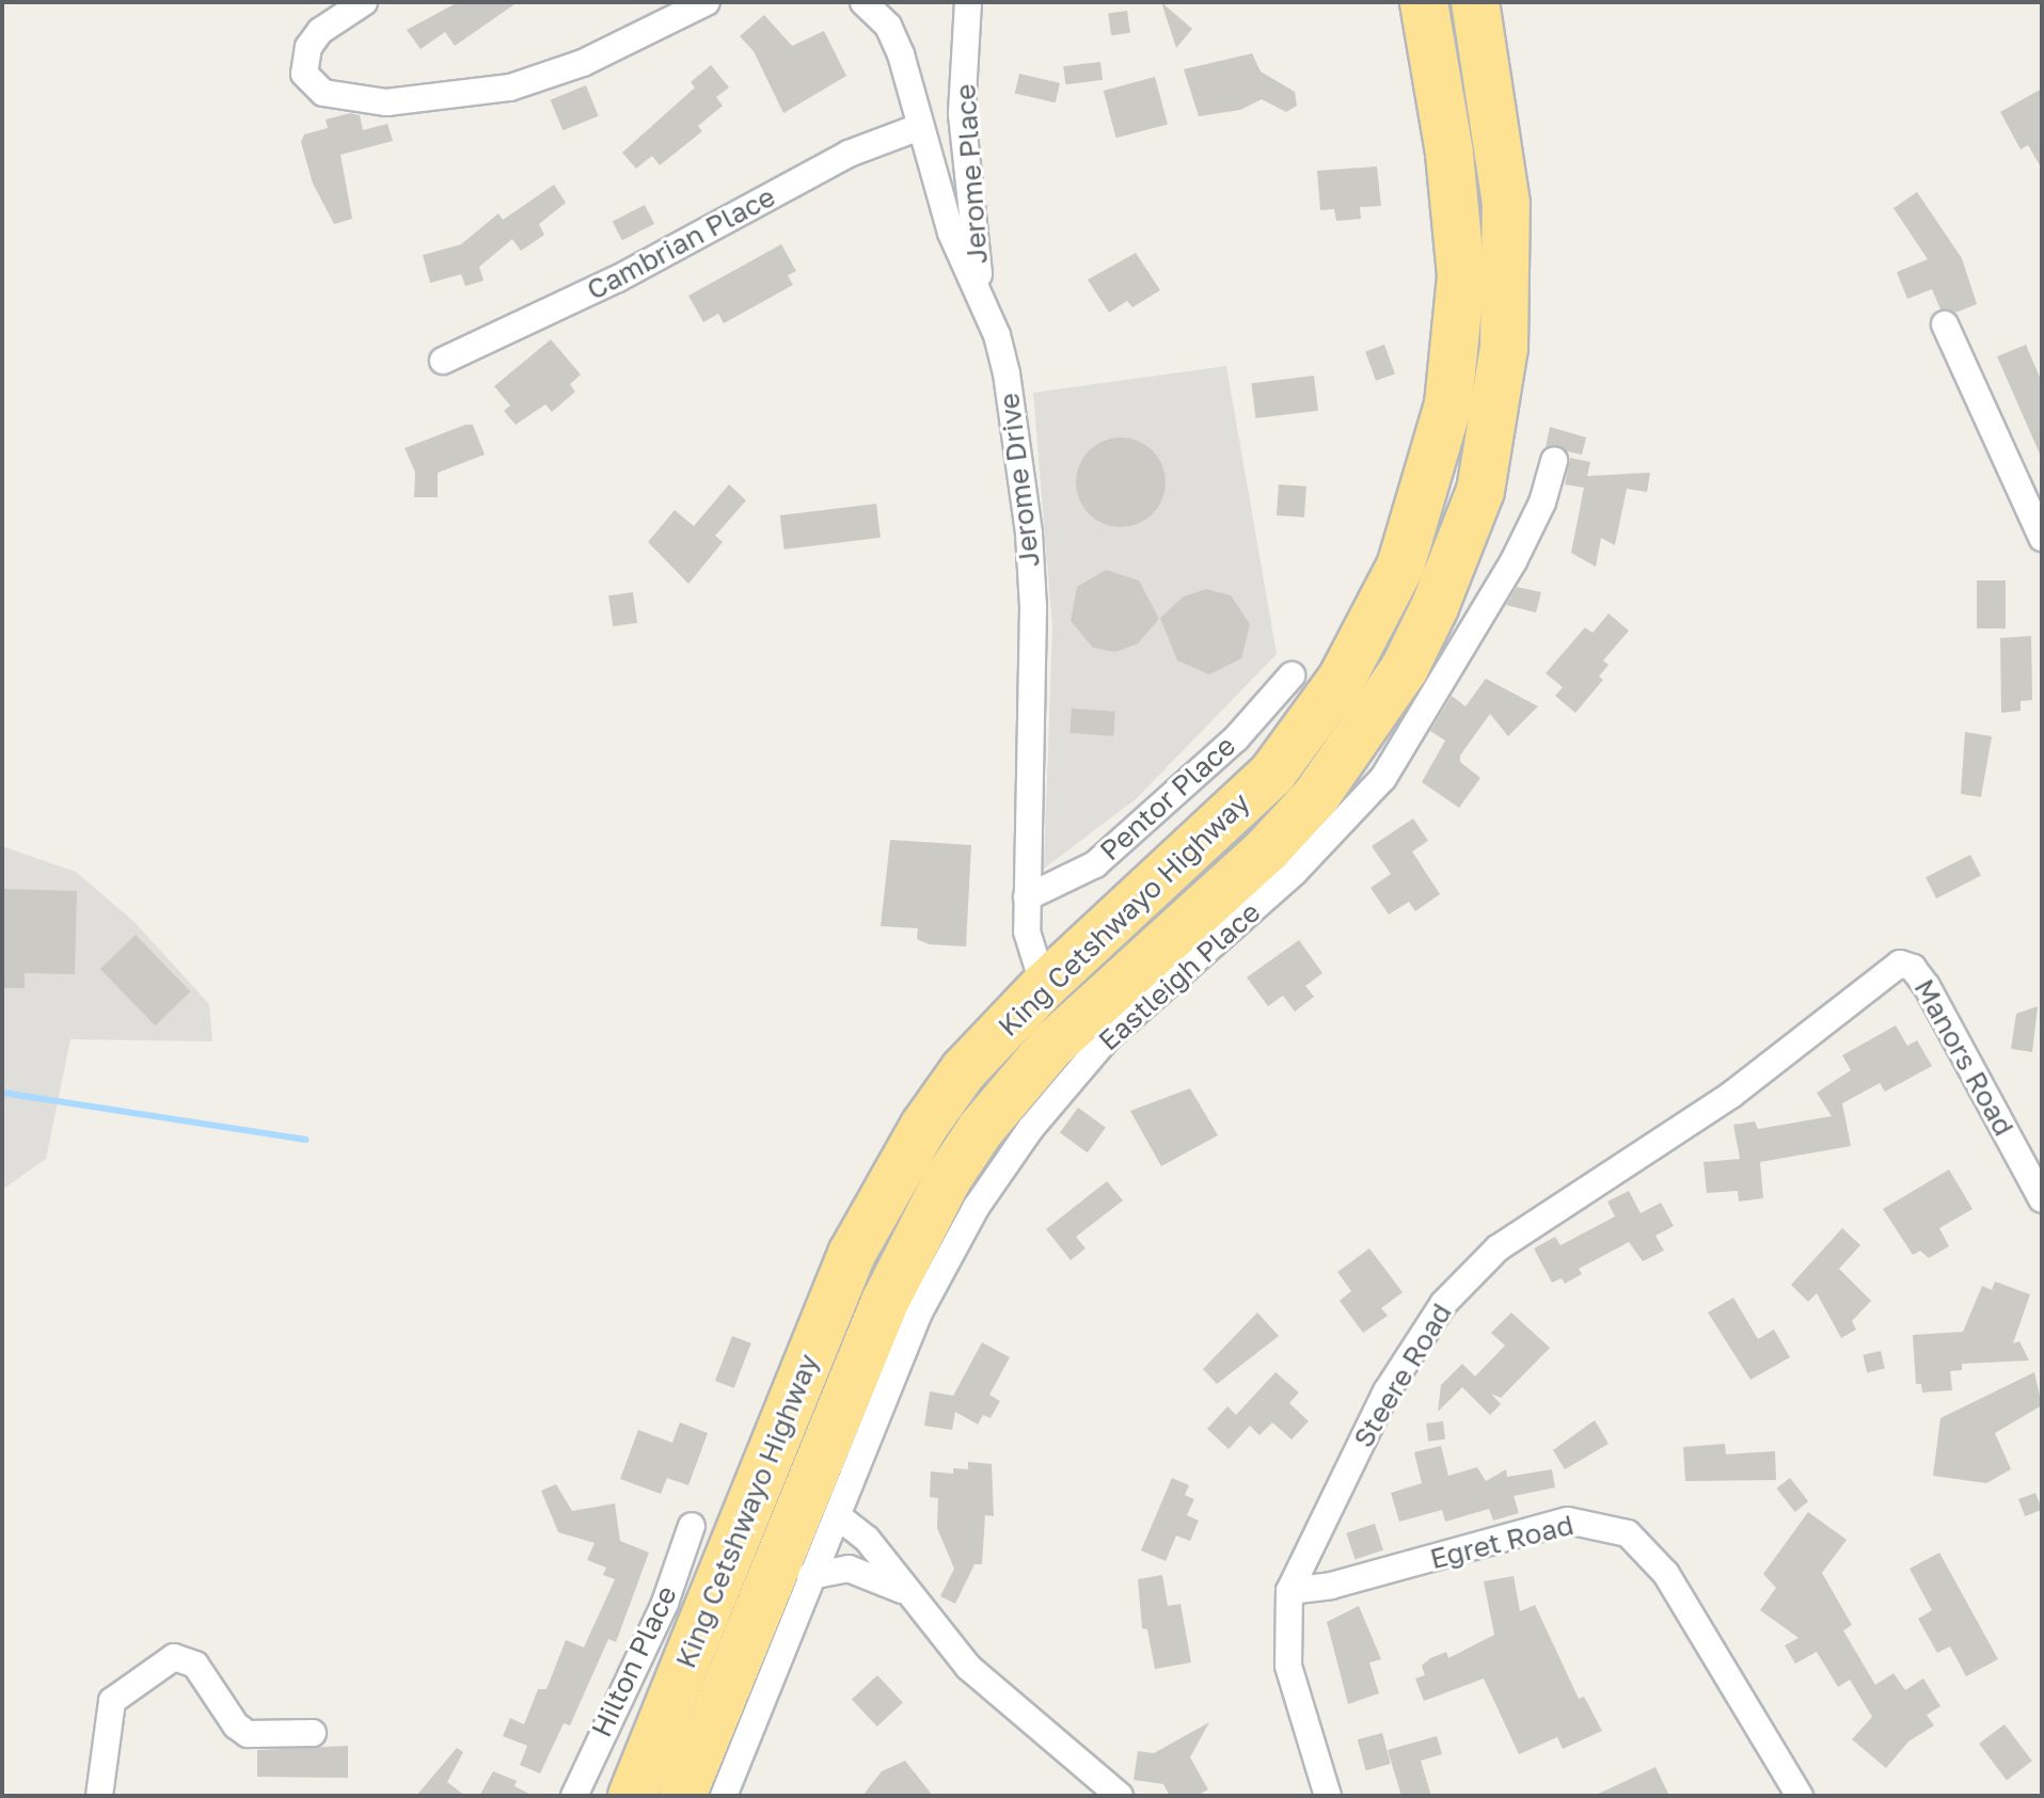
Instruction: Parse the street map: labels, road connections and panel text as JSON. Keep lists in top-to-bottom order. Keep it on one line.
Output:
{"streets":{"highway":["King Cetshwayo Highway"],"street":["Jerome Place","Cambrian Place","Jerome Drive","Pentor Place","Eastleigh Place","Manors Road","Steere Road","Egret Road","Hilton Place"]},"crossings":[["Jerome Place","Jerome Drive"],["Cambrian Place","Jerome Drive"],["Jerome Drive","Pentor Place"],["Jerome Drive","King Cetshwayo Highway"],["Manors Road","Steere Road"],["Steere Road","Egret Road"]]}
